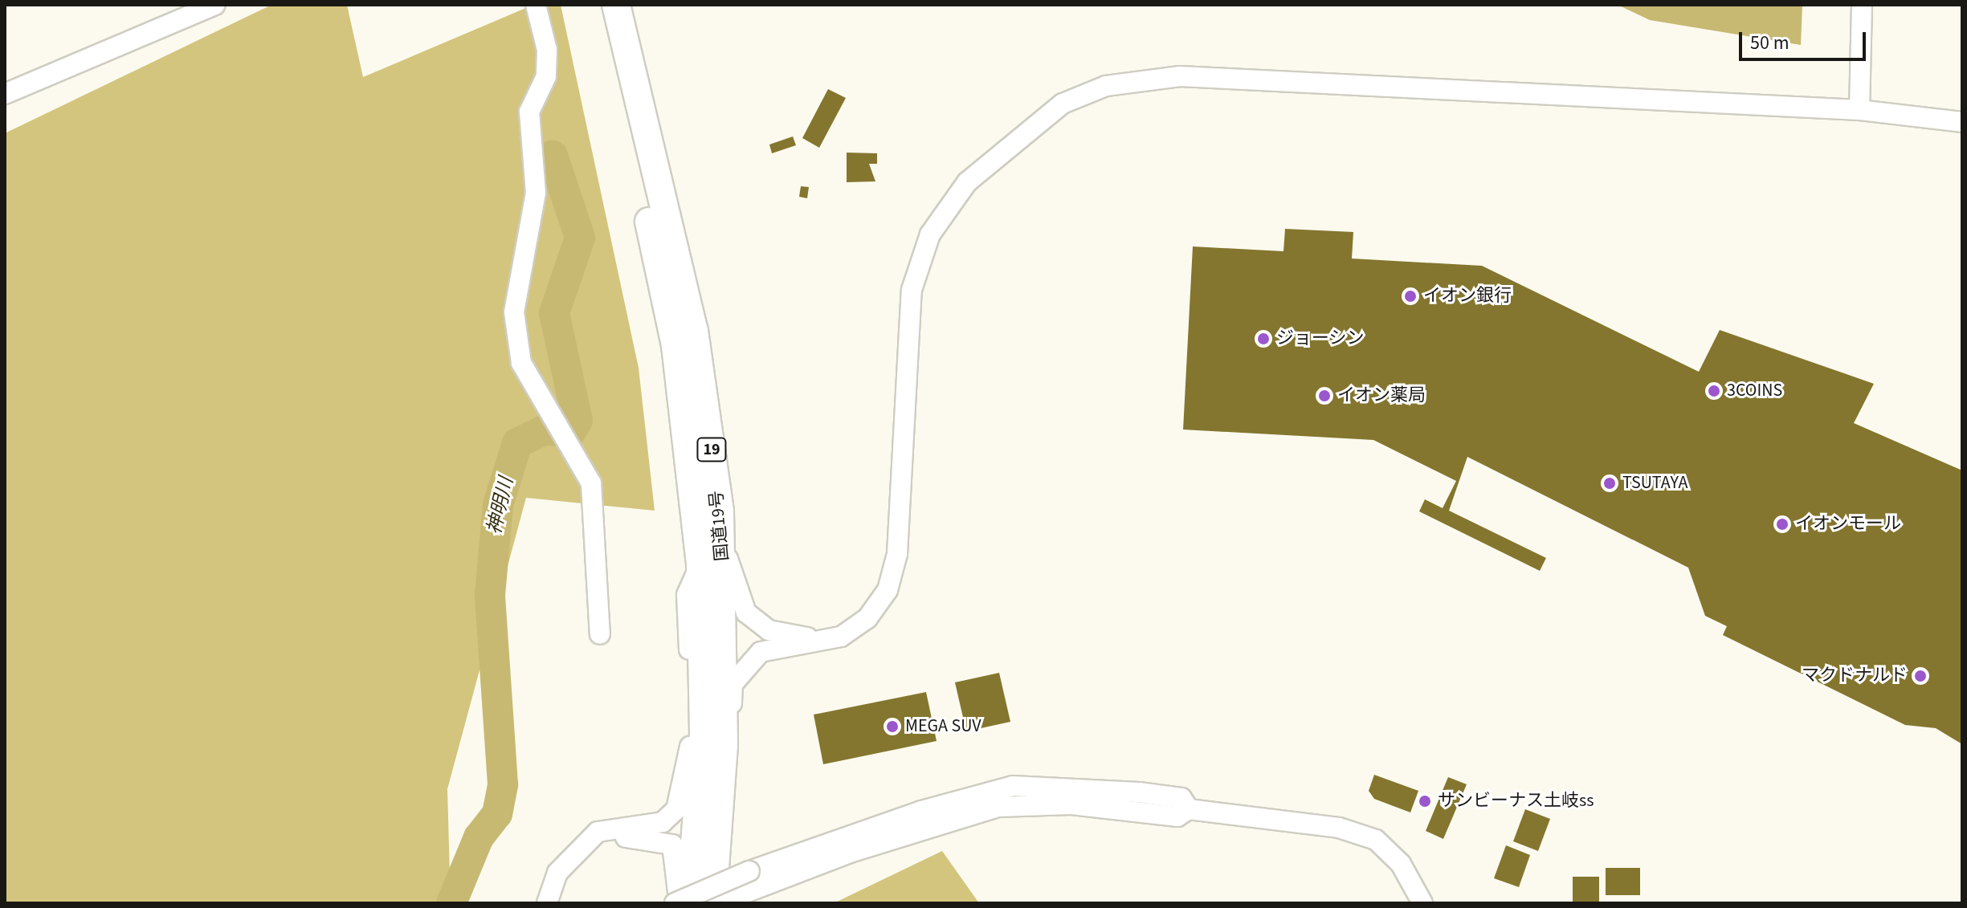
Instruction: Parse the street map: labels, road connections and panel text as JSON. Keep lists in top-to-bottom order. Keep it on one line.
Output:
{"streets":{"highway":["19","国道19号"]},"water":["神明川"],"places":["イオン銀行","ジョーシン","3COINS","イオン薬局","TSUTAYA","イオンモール","マクドナルド","MEGA SUV","サンビーナス土岐ss"],"scale_bar":"50 m"}
